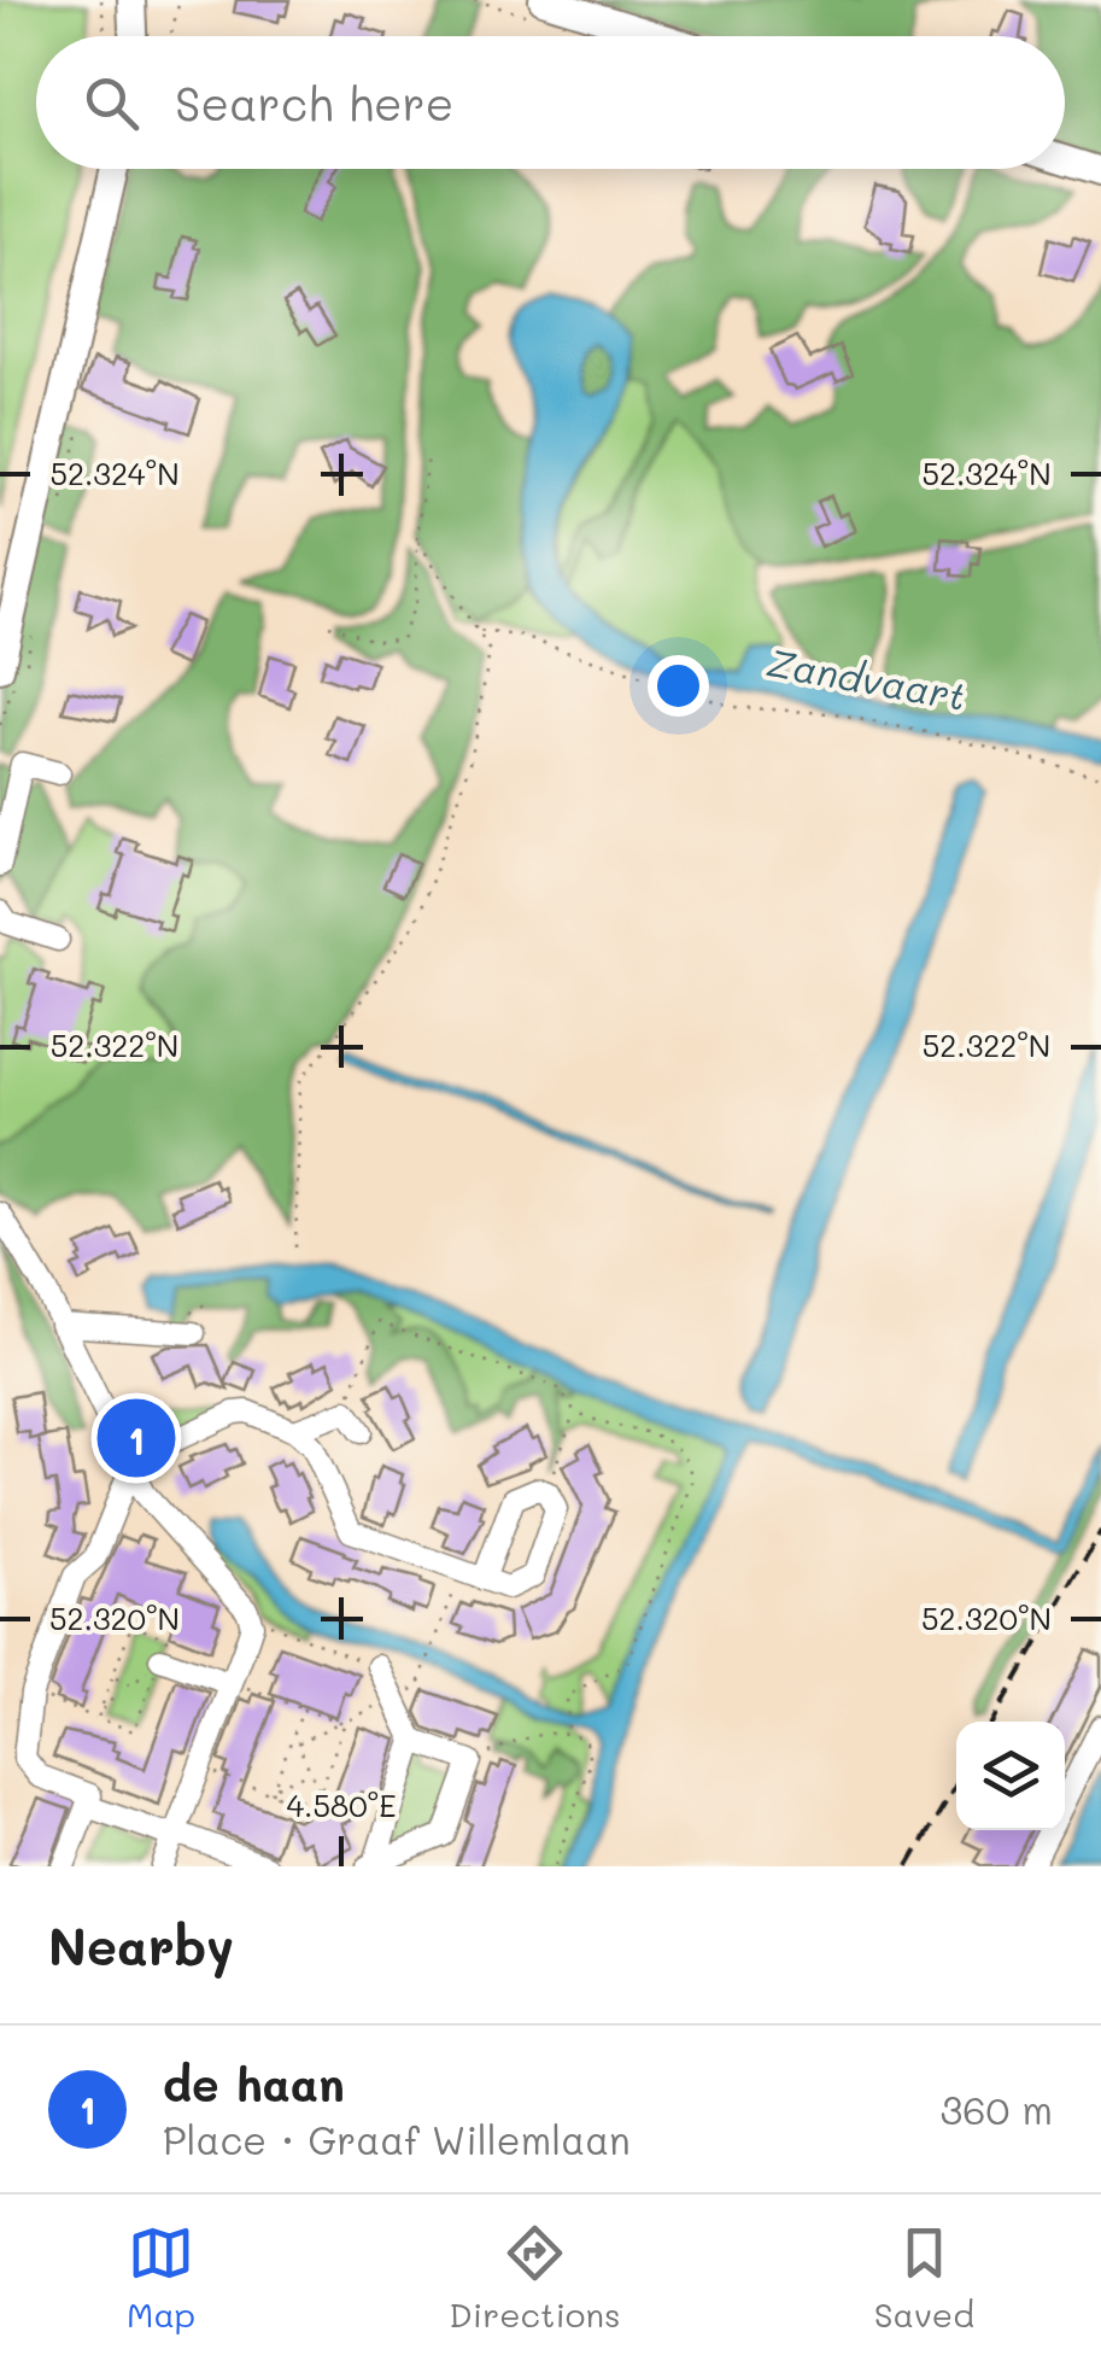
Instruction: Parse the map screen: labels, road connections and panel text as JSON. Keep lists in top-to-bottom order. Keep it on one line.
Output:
{"water":["Zandvaart"],"page":{"search":"Search here","pins":"1","heading":"Nearby","list":[{"mark":"1","name":"de haan","note":"Place · Graaf Willemlaan","value":"360 m"}],"nav":["Map","Directions","Saved"]},"coordinates":["52.324°N","52.322°N","52.320°N","4.580°E"]}
